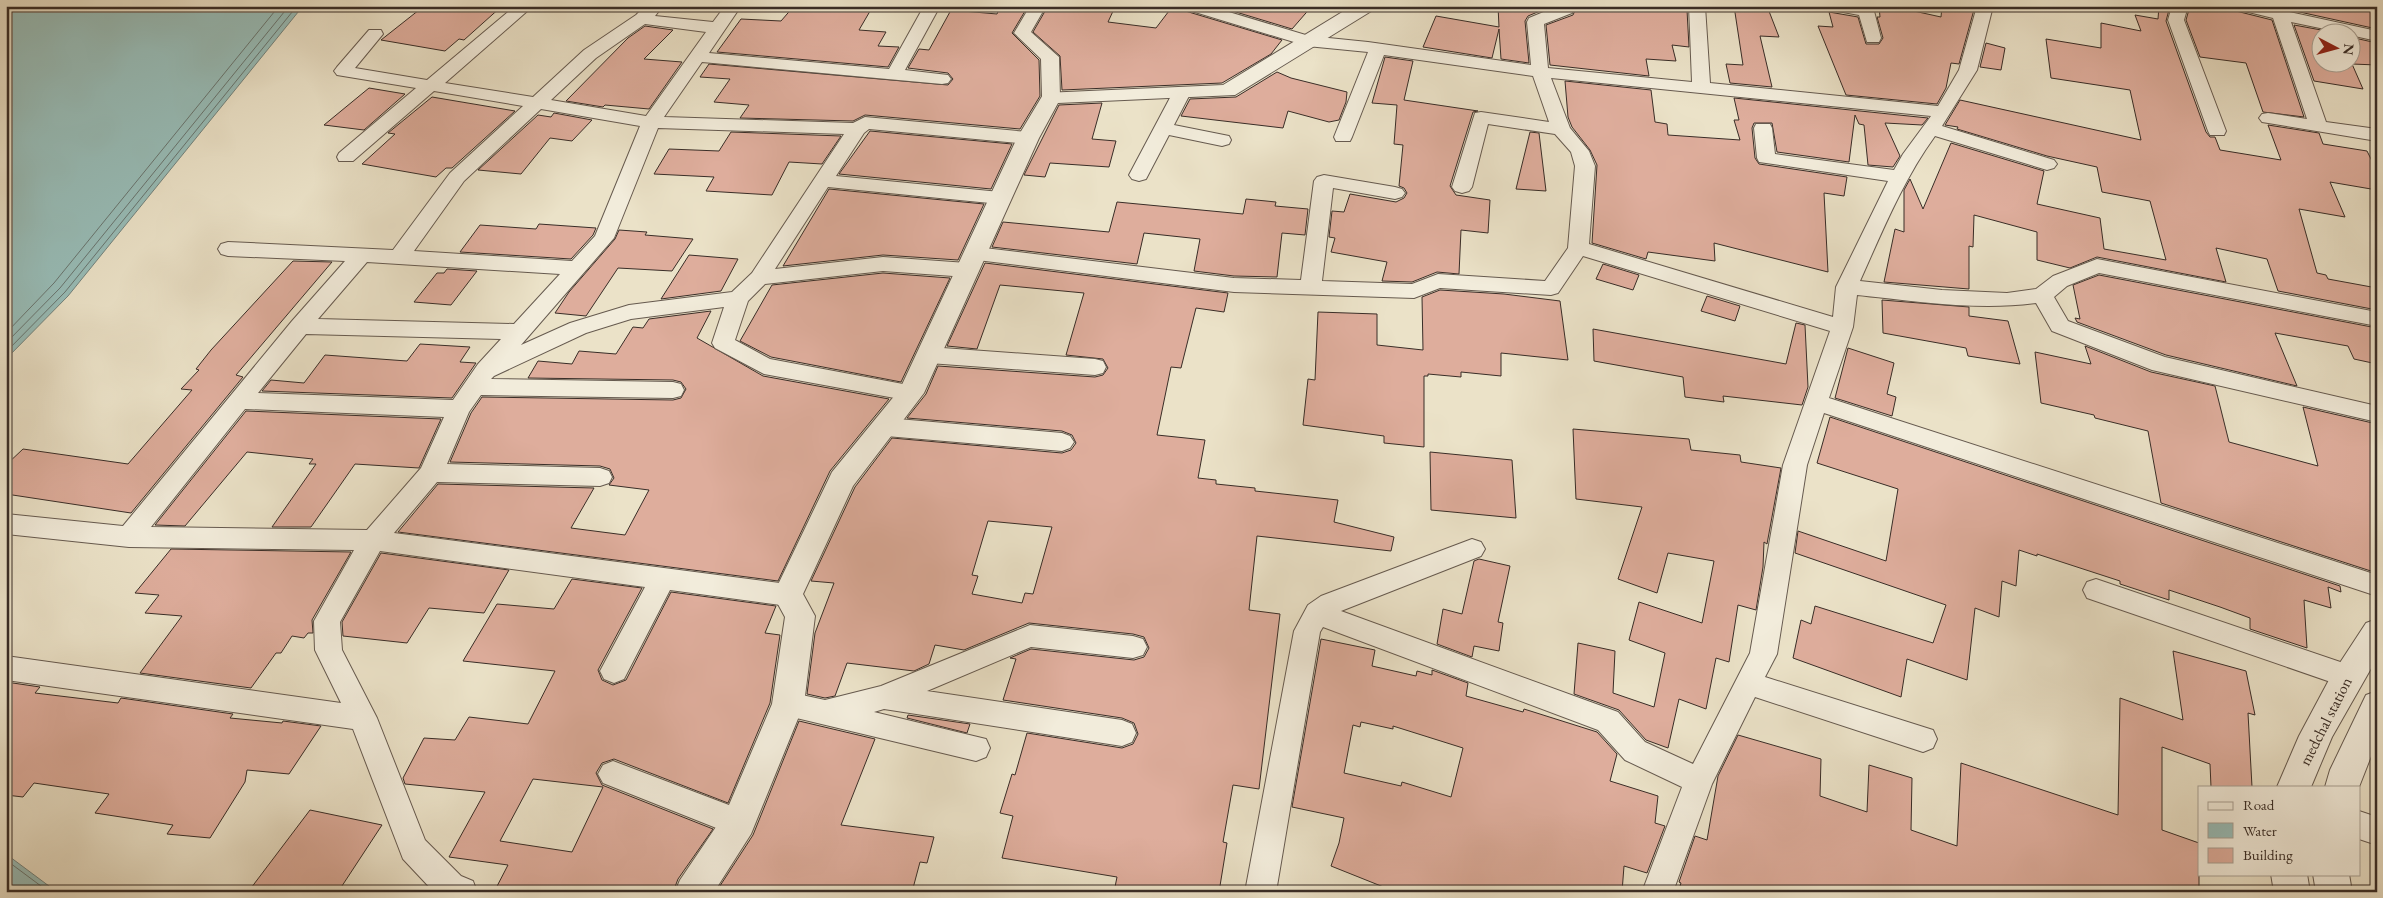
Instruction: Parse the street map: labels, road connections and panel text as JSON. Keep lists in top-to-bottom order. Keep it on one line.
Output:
{"streets":{"street":["medchal station"]},"legend":["Road","Water","Building"],"north":"right"}
